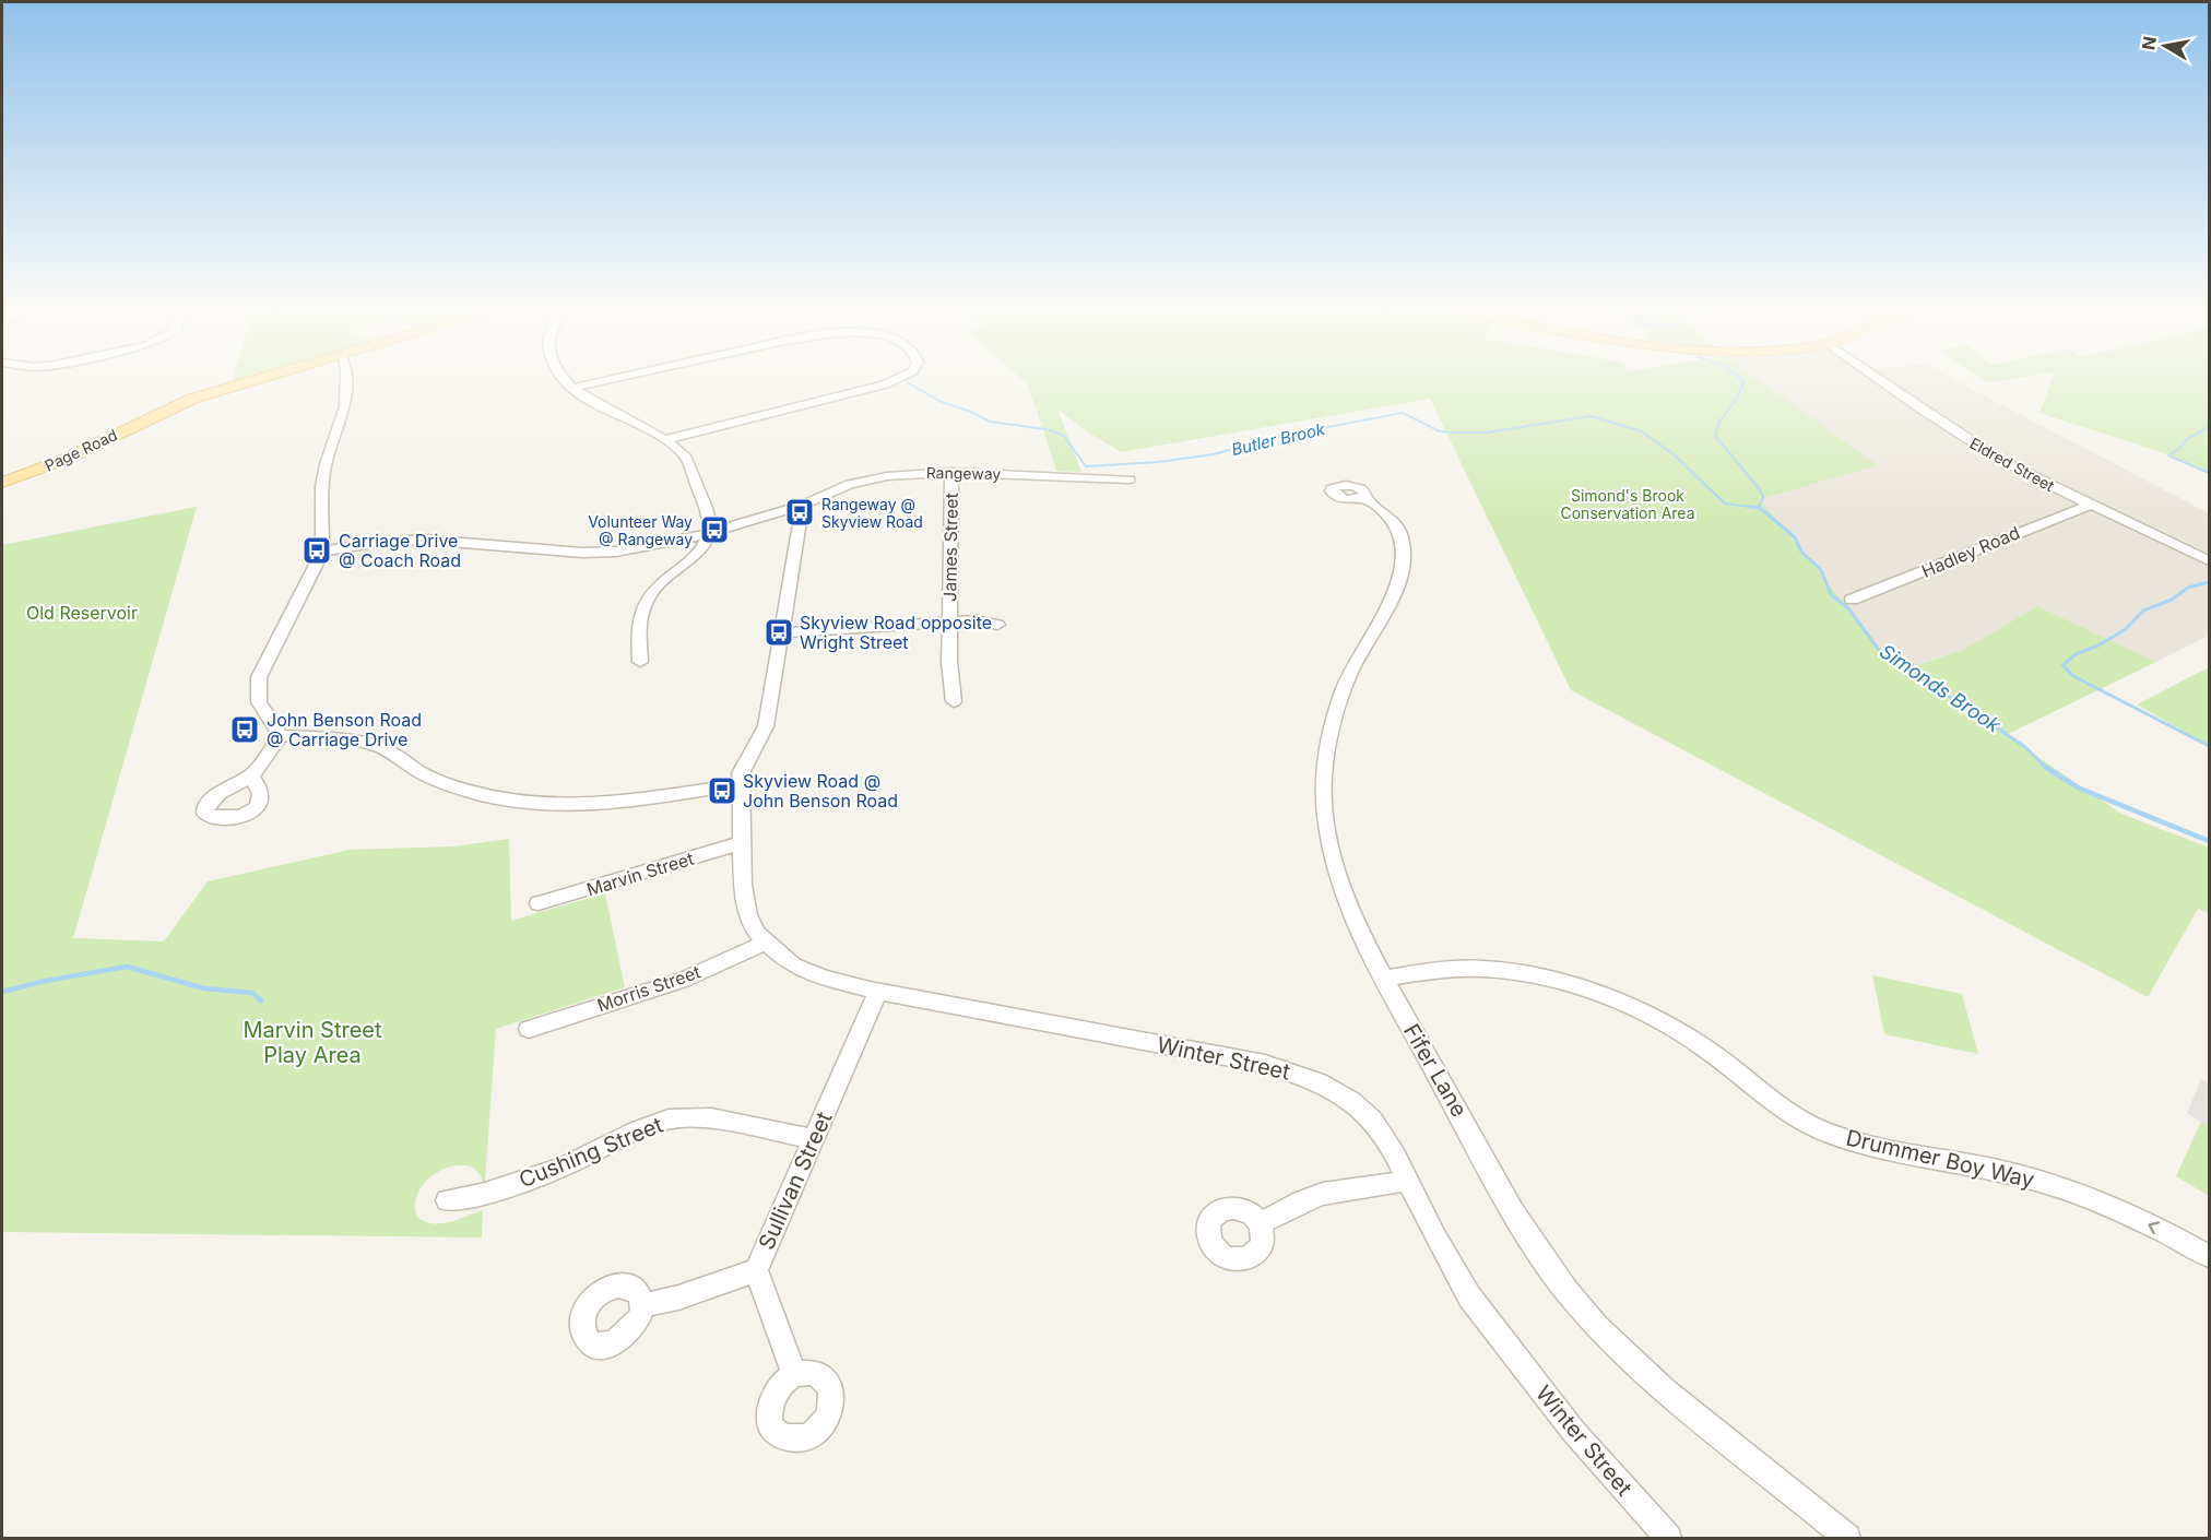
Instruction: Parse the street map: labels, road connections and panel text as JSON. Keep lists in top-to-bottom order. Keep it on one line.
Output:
{"streets":{"main road":["Page Road"],"street":["Eldred Street","Rangeway","James Street","Hadley Road","Marvin Street","Morris Street","Winter Street","Fifer Lane","Cushing Street","Drummer Boy Way","Sullivan Street"]},"crossings":[["Eldred Street","Hadley Road"],["Rangeway","James Street"],["Rangeway","Winter Street"],["Marvin Street","Winter Street"],["Morris Street","Winter Street"],["Winter Street","Sullivan Street"],["Fifer Lane","Drummer Boy Way"],["Cushing Street","Sullivan Street"]],"one_way":["Drummer Boy Way"],"water":["Butler Brook","Simonds Brook"],"parks":["Simond's Brook Conservation Area","Old Reservoir","Marvin Street Play Area"],"places":{"bus stop":["Rangeway @ Skyview Road","Volunteer Way @ Rangeway","Carriage Drive @ Coach Road","Skyview Road opposite Wright Street","John Benson Road @ Carriage Drive","Skyview Road @ John Benson Road"]},"north":"left"}
